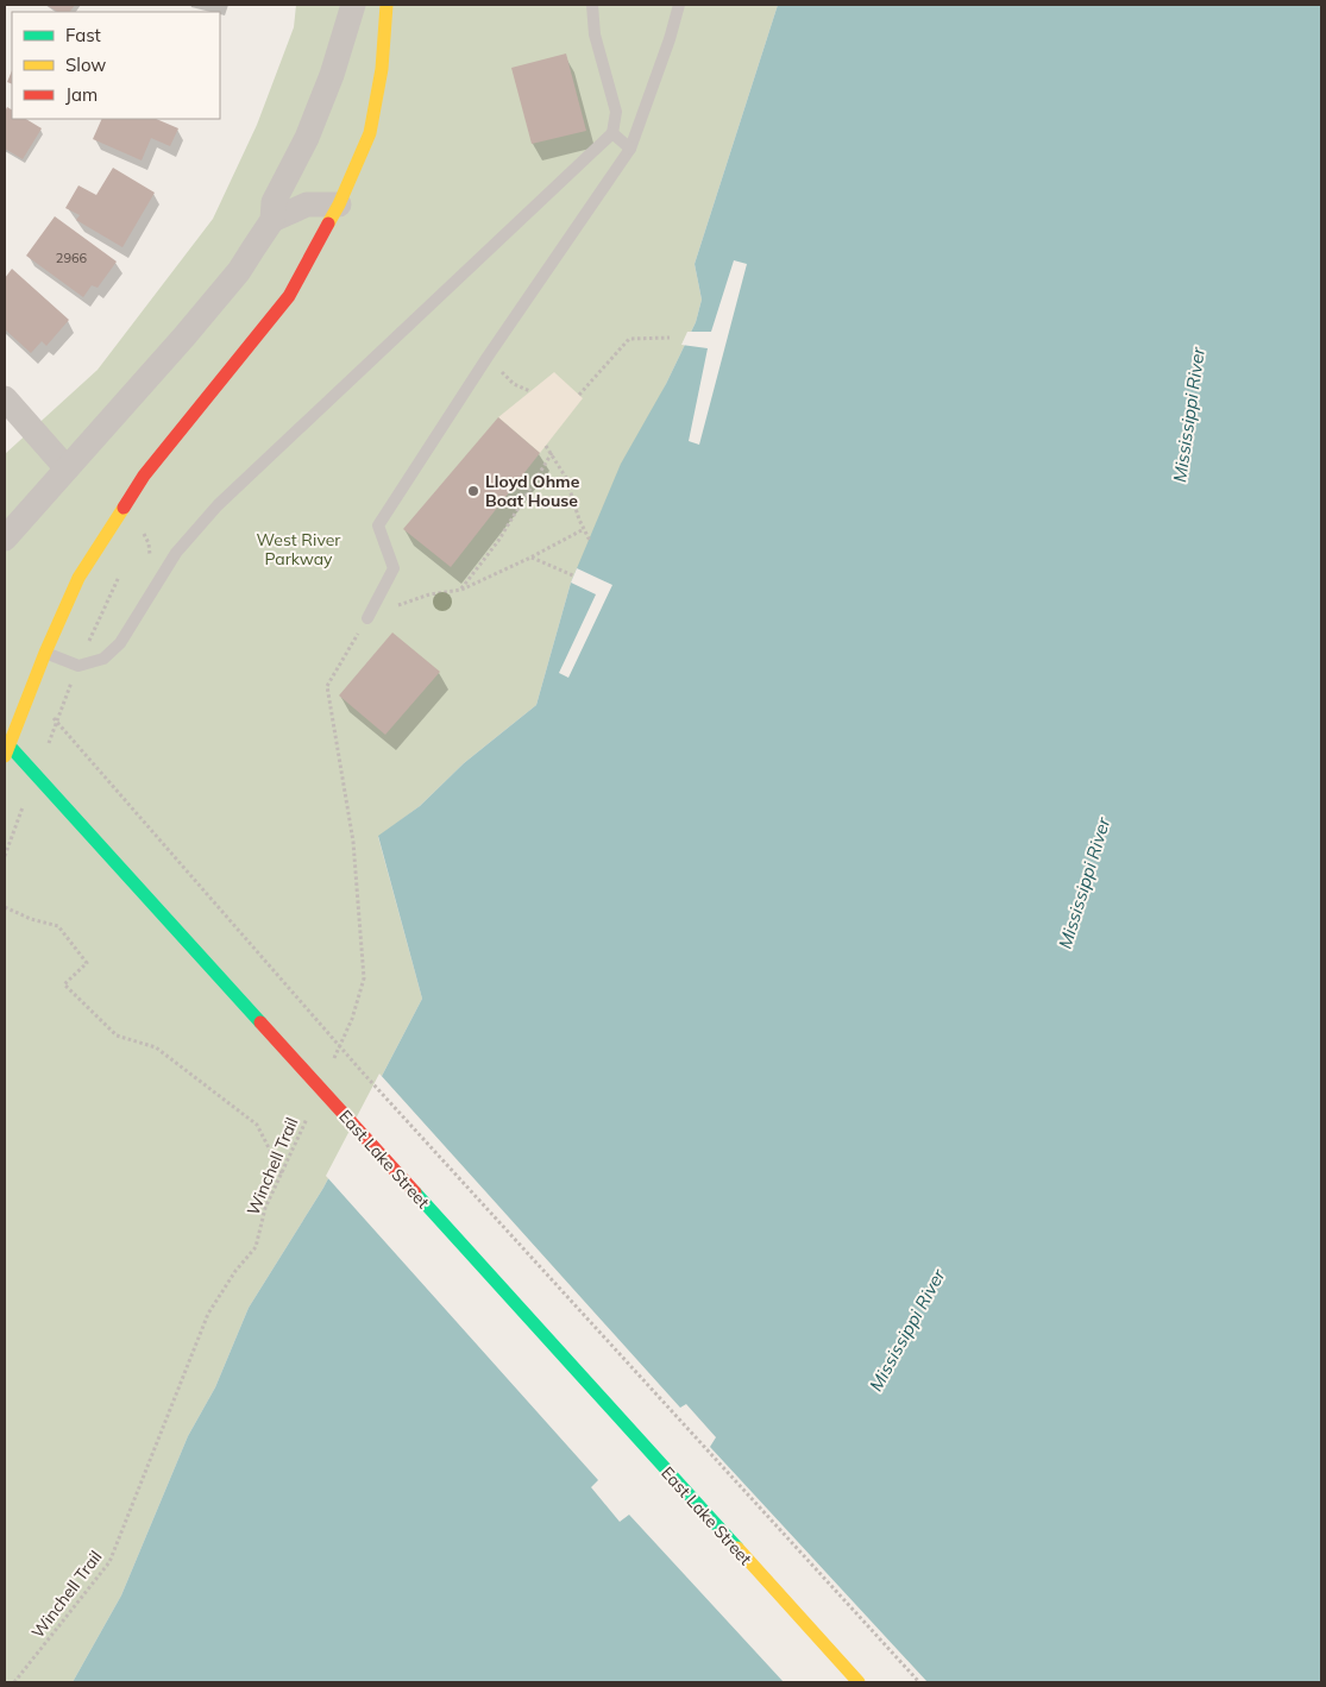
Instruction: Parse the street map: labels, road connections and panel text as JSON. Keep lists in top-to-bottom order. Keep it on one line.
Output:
{"streets":{"main road":["East Lake Street"],"path":["Winchell Trail"]},"water":["Mississippi River"],"parks":["West River Parkway"],"places":["Lloyd Ohme Boat House"],"house_numbers":["2966"],"legend":["Fast","Slow","Jam"]}
